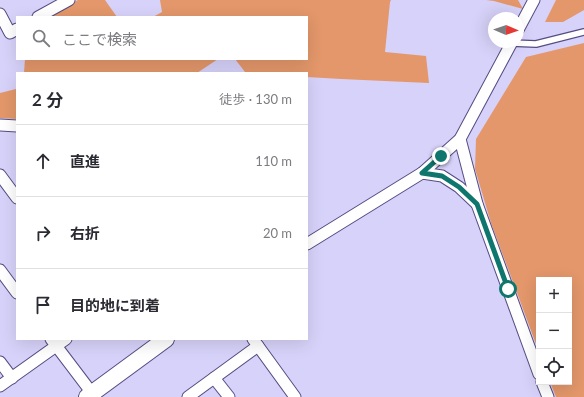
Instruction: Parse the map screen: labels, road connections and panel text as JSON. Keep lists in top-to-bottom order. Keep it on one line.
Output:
{"north":"right","page":{"search":"ここで検索","heading":["2 分","徒歩 · 130 m"],"list":[["直進","110 m"],["右折","20 m"],"目的地に到着"],"map_buttons":["+","−"]}}
